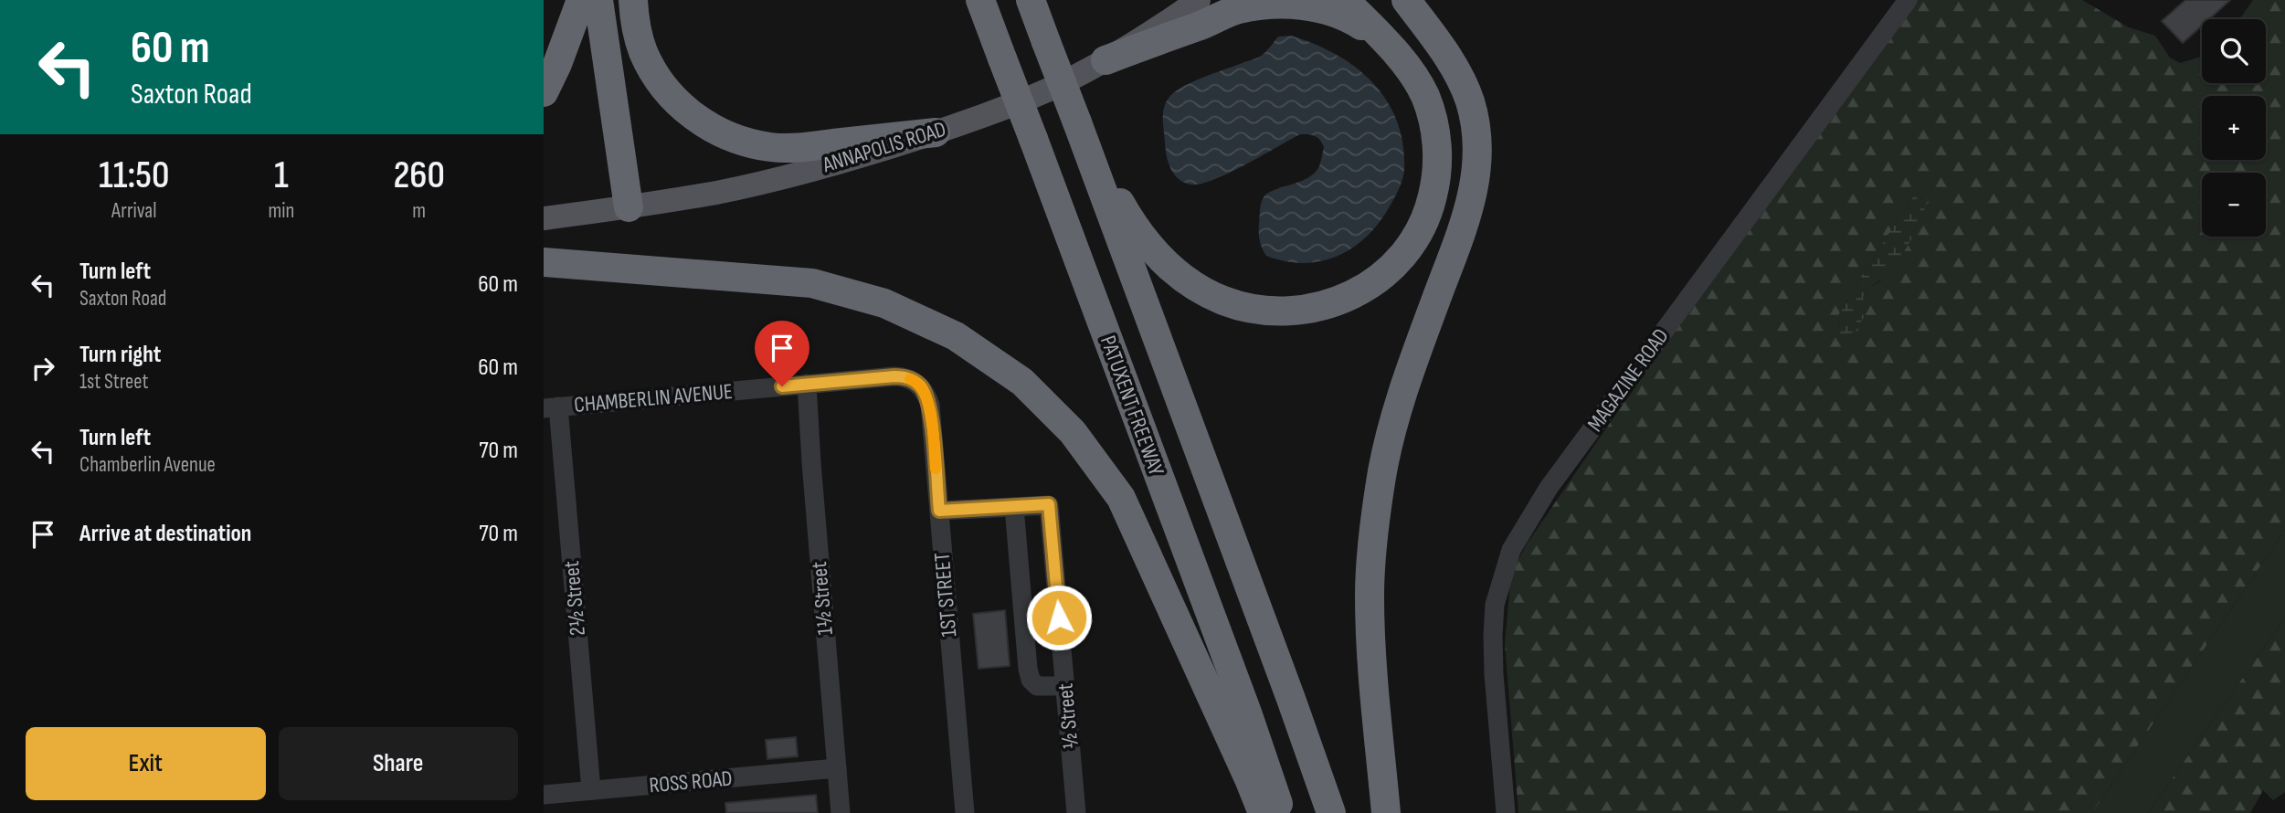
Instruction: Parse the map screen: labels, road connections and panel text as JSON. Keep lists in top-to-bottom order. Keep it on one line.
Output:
{"streets":{"highway":["PATUXENT FREEWAY"],"main road":["ANNAPOLIS ROAD"],"street":["MAGAZINE ROAD","CHAMBERLIN AVENUE","1ST STREET","2½ Street","1½ Street","½ Street","ROSS ROAD"]},"crossings":[["CHAMBERLIN AVENUE","1ST STREET"],["CHAMBERLIN AVENUE","2½ Street"],["CHAMBERLIN AVENUE","1½ Street"],["2½ Street","ROSS ROAD"],["1½ Street","ROSS ROAD"]],"page":{"turn":["60 m","Saxton Road"],"map_buttons":["+","−"],"eta":["11:50","Arrival","1","min","260","m"],"list":[{"name":"Turn left","note":"Saxton Road","value":"60 m"},{"name":"Turn right","note":"1st Street","value":"60 m"},{"name":"Turn left","note":"Chamberlin Avenue","value":"70 m"},{"name":"Arrive at destination","value":"70 m"}],"buttons":["Exit","Share"]}}
